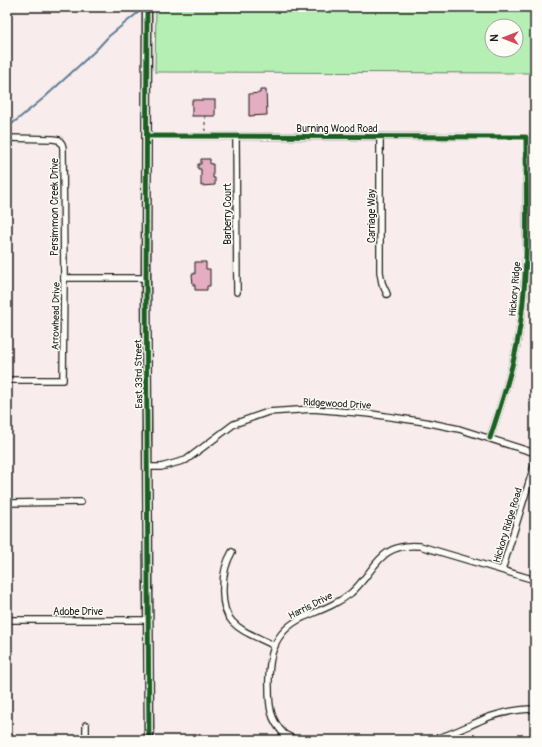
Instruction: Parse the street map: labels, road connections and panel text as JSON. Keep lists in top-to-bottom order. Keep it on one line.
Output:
{"streets":{"street":["Burning Wood Road","Persimmon Creek Drive","Barberry Court","Carriage Way","Hickory Ridge","Arrowhead Drive","East 33rd Street","Ridgewood Drive","Hickory Ridge Road","Harris Drive","Adobe Drive"]},"crossings":[["Burning Wood Road","Barberry Court"],["Burning Wood Road","Carriage Way"],["Burning Wood Road","Hickory Ridge"],["Burning Wood Road","East 33rd Street"],["Persimmon Creek Drive","Arrowhead Drive"],["Hickory Ridge","Ridgewood Drive"],["Arrowhead Drive","East 33rd Street"],["East 33rd Street","Ridgewood Drive"],["East 33rd Street","Adobe Drive"],["Hickory Ridge Road","Harris Drive"]],"north":"left"}
